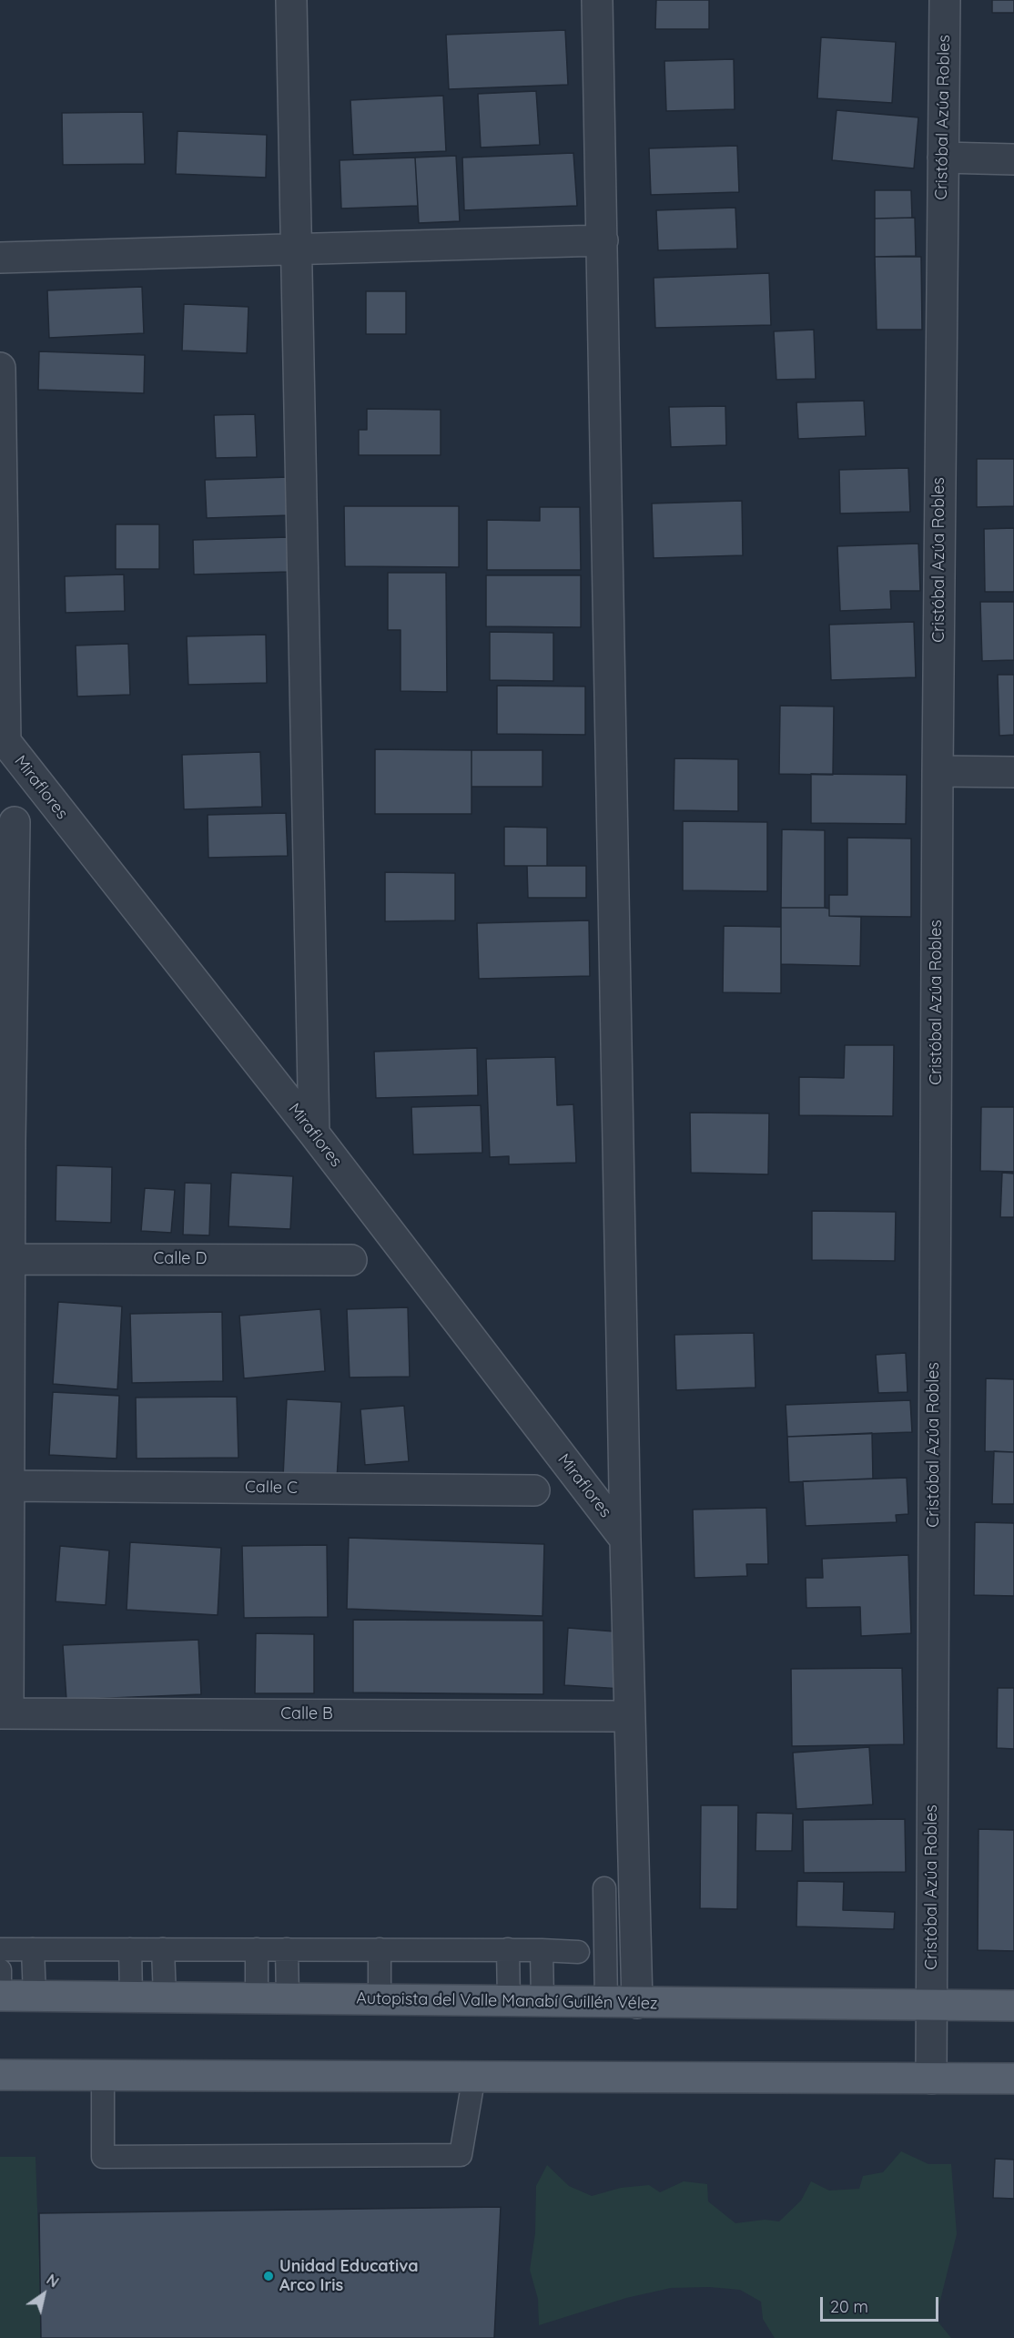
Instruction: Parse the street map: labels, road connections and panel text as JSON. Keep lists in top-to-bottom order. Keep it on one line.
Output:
{"streets":{"main road":["Autopista del Valle Manabí Guillén Vélez"],"street":["Cristóbal Azúa Robles","Miraflores","Calle D","Calle C","Calle B"]},"crossings":[["Cristóbal Azúa Robles","Autopista del Valle Manabí Guillén Vélez"]],"places":["Unidad Educativa Arco Iris"],"scale_bar":"20 m","north":"top right"}
